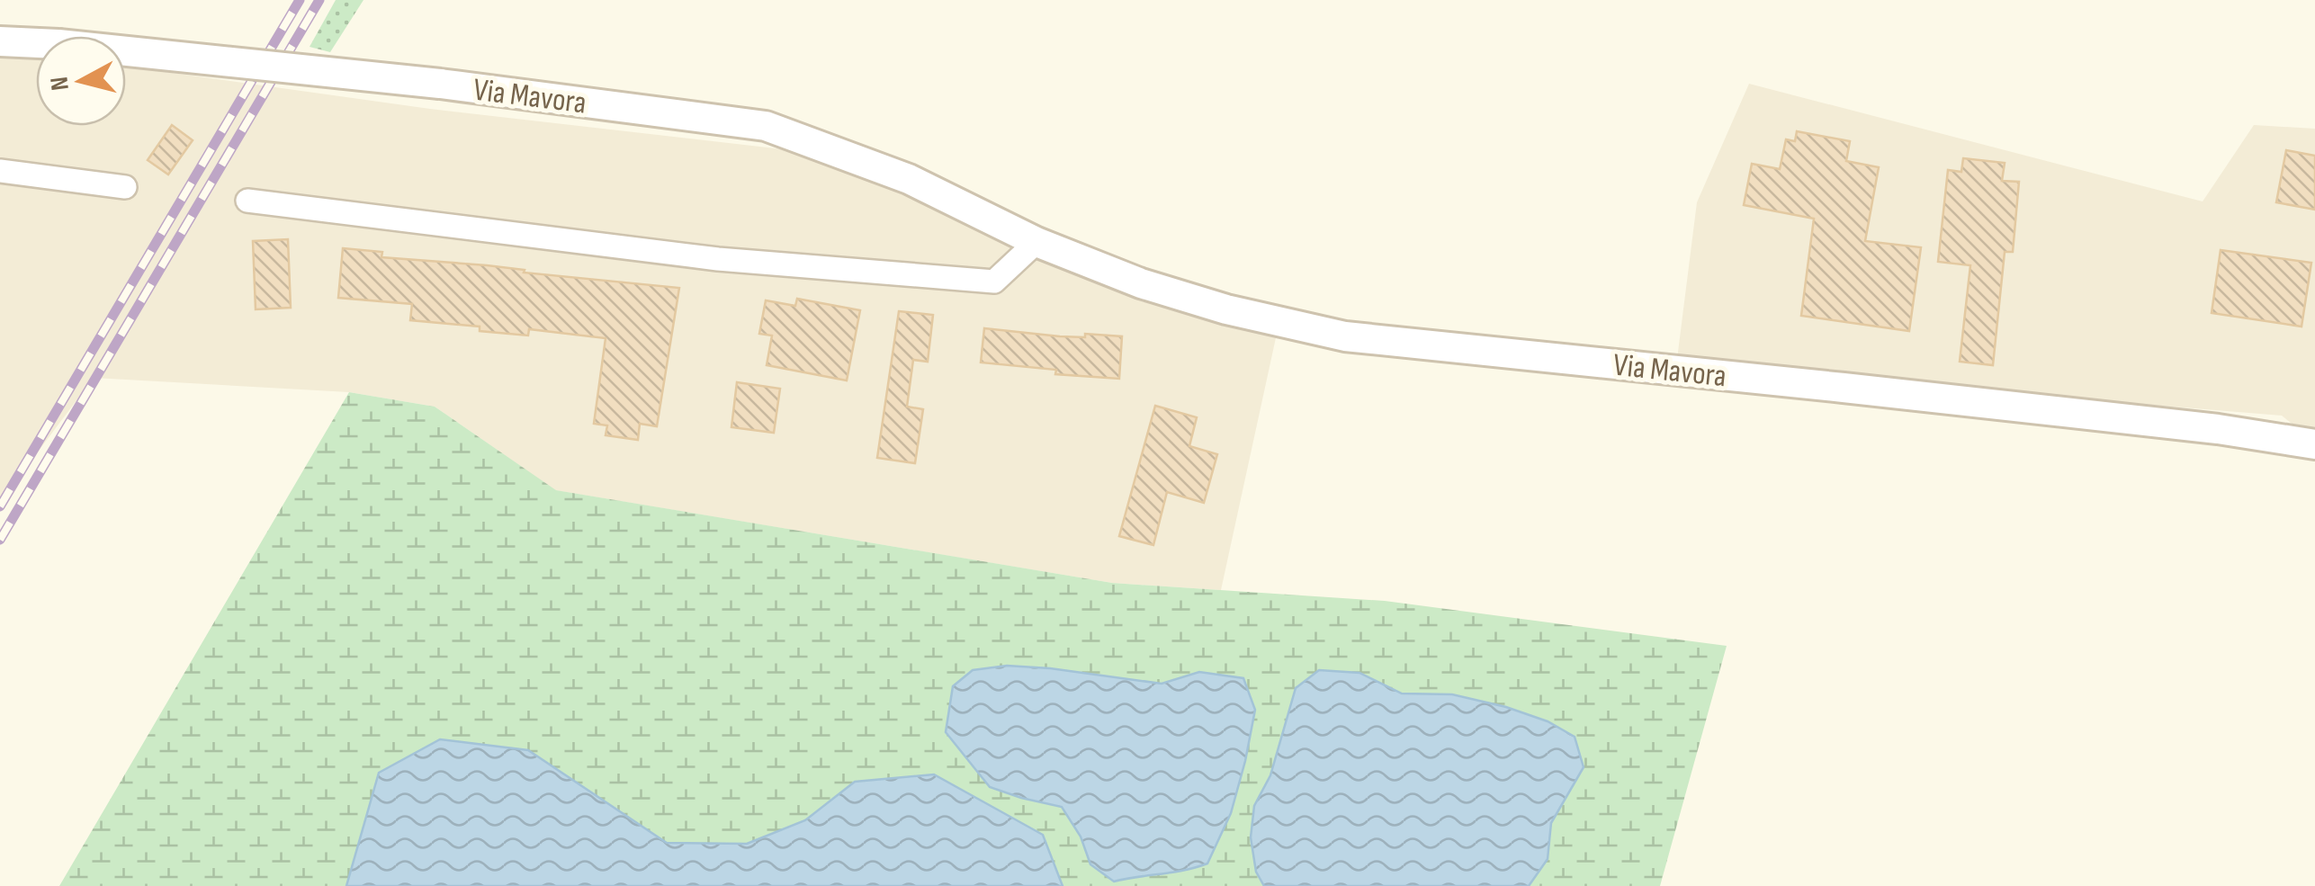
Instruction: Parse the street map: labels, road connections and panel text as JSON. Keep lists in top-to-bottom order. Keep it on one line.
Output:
{"streets":{"street":["Via Mavora"]},"north":"left"}
